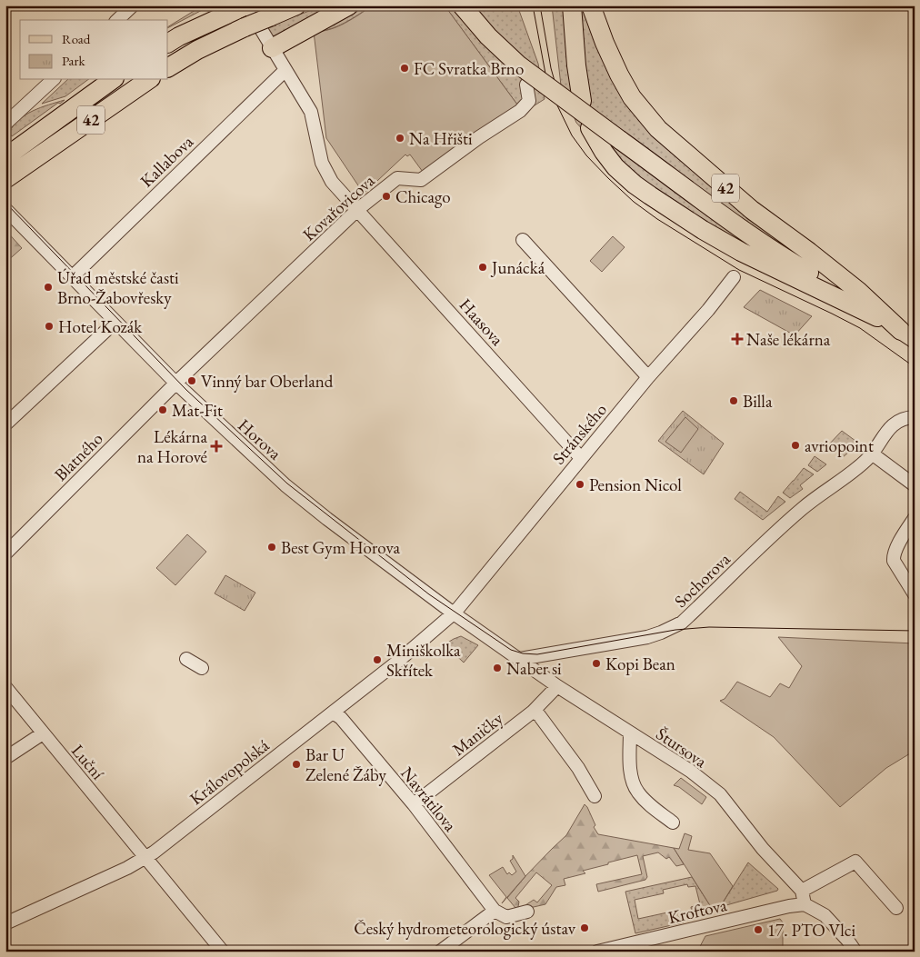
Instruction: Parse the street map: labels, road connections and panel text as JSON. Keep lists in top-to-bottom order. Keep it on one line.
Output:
{"streets":{"highway":["42"],"street":["Kallabova","Kovařovicova","Haasova","Stránského","Horova","Blatného","Sochorova","Maničky","Štursova","Luční","Královopolská","Navrátilova","Kroftova"]},"crossings":[["Kallabova","Haasova"],["Kallabova","Horova"],["Kovařovicova","Haasova"],["Kovařovicova","Horova"],["Kovařovicova","Blatného"],["Haasova","Stránského"],["Stránského","Horova"],["Stránského","Královopolská"],["Horova","Blatného"],["Horova","Sochorova"],["Horova","Štursova"],["Horova","Královopolská"],["Sochorova","Štursova"],["Maničky","Štursova"],["Maničky","Navrátilova"],["Štursova","Kroftova"],["Luční","Královopolská"],["Královopolská","Navrátilova"]],"places":{"other":["FC Svratka Brno","Na Hřišti","Chicago","Junácká","Úřad městské časti Brno-Žabovřesky","Hotel Kozák","Vinný bar Oberland","Billa","Mat-Fit","avriopoint","Pension Nicol","Best Gym Horova","Miniškolka Skřítek","Kopi Bean","Naber si","Bar U Zelené Žáby","Český hydrometeorologický ústav","17. PTO Vlci"],"health":["Naše lékárna","Lékárna na Horové"]},"legend":["Road","Park"]}
